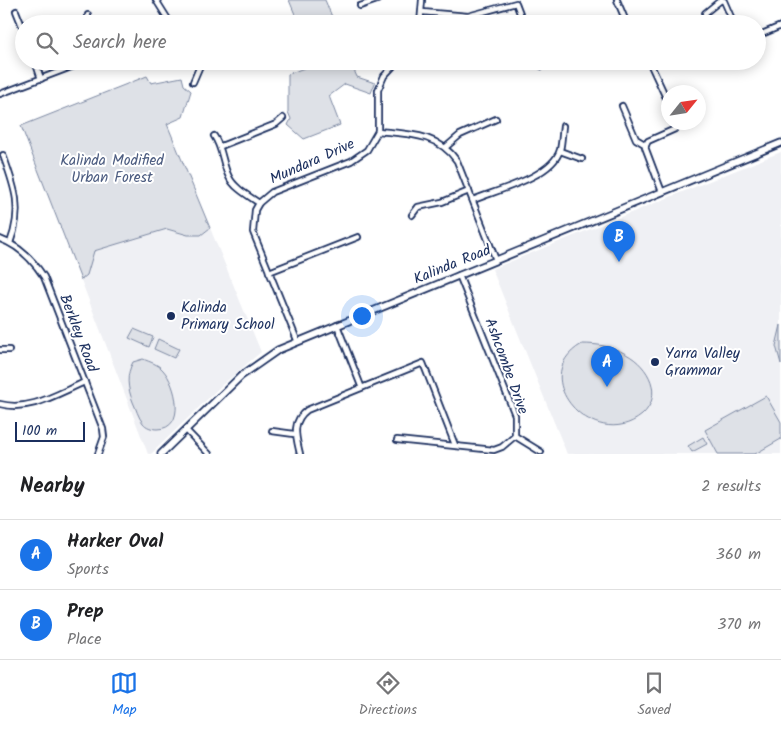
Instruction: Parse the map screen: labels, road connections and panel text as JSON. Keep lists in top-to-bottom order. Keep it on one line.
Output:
{"streets":{"street":["Mundara Drive","Kalinda Road","Berkley Road","Ashcombe Drive"]},"crossings":[["Mundara Drive","Kalinda Road"],["Kalinda Road","Ashcombe Drive"]],"parks":["Kalinda Modified Urban Forest"],"places":["Kalinda Primary School","Yarra Valley Grammar"],"scale_bar":"100 m","north":"top right","page":{"search":"Search here","pins":["B","A"],"scale":"100 m","heading":["Nearby","2 results"],"list":[{"mark":"A","name":"Harker Oval","note":"Sports","value":"360 m"},{"mark":"B","name":"Prep","note":"Place","value":"370 m"}],"nav":["Map","Directions","Saved"]}}
